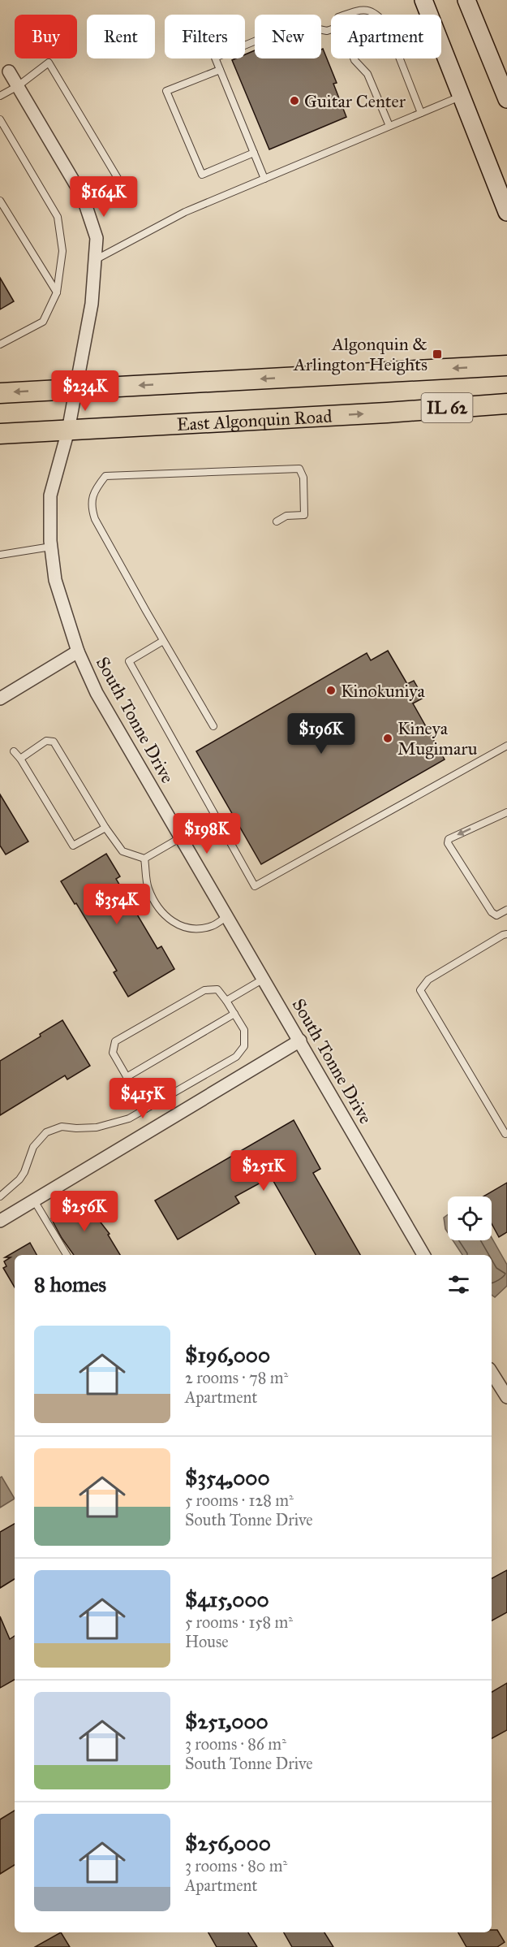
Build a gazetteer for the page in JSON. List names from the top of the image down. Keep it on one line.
{"streets":{"main road":["IL 62","East Algonquin Road"],"street":["South Tonne Drive"]},"crossings":[["IL 62","South Tonne Drive"],["East Algonquin Road","South Tonne Drive"]],"places":{"other":["Guitar Center","Kinokuniya","Kineya Mugimaru"],"transit":["Algonquin & Arlington Heights"]},"page":{"chip":["Buy","Rent","Filters","New","Apartment"],"price":["$164K","$234K","$196K","$198K","$354K","$415K","$251K","$256K"],"heading":"8 homes","list":[{"name":"$196,000","note":"2 rooms · 78 m² · Apartment"},{"name":"$354,000","note":"5 rooms · 128 m² · South Tonne Drive"},{"name":"$415,000","note":"5 rooms · 158 m² · House"},{"name":"$251,000","note":"3 rooms · 86 m² · South Tonne Drive"},{"name":"$256,000","note":"3 rooms · 80 m² · Apartment"}]}}
